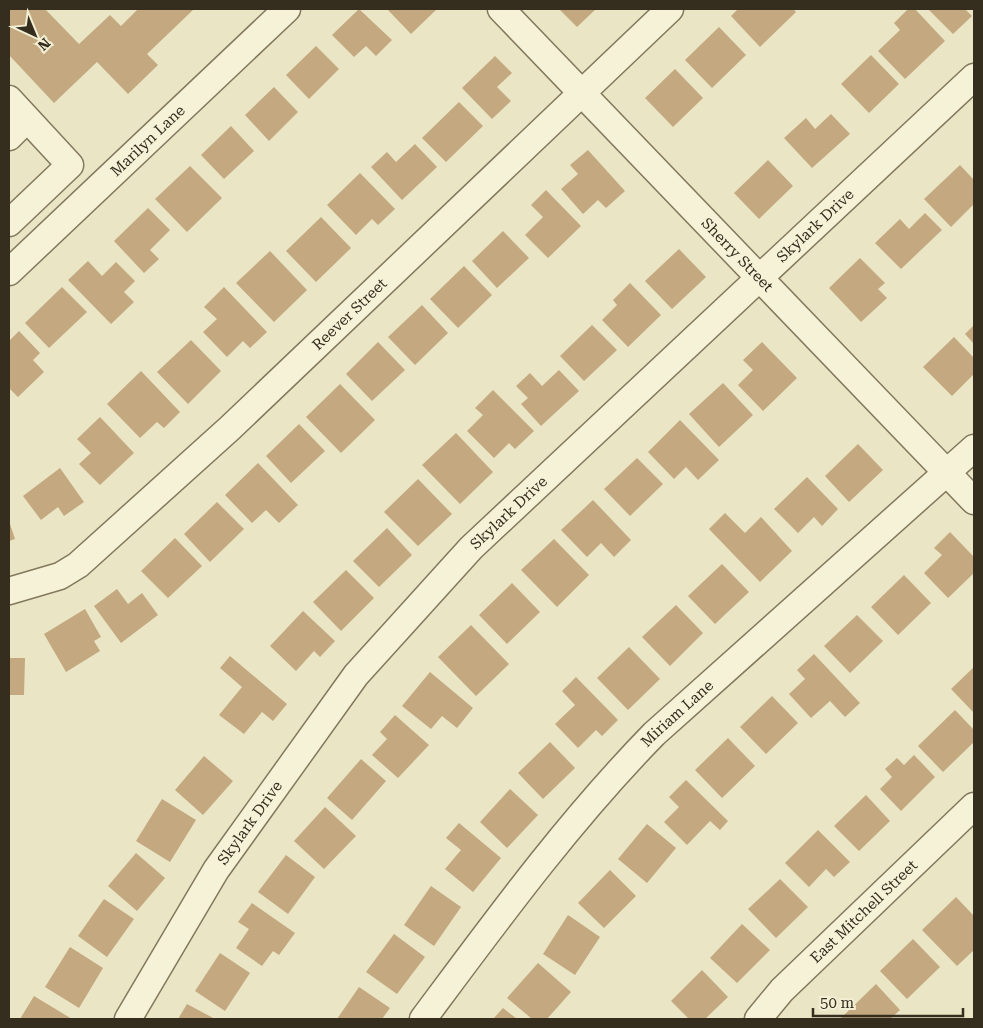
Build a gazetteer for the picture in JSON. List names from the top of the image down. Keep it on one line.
{"streets":{"street":["Marilyn Lane","Skylark Drive","Sherry Street","Reever Street","Miriam Lane","East Mitchell Street"]},"crossings":[["Skylark Drive","Sherry Street"],["Sherry Street","Reever Street"],["Sherry Street","Miriam Lane"]],"scale_bar":"50 m","north":"bottom right"}
